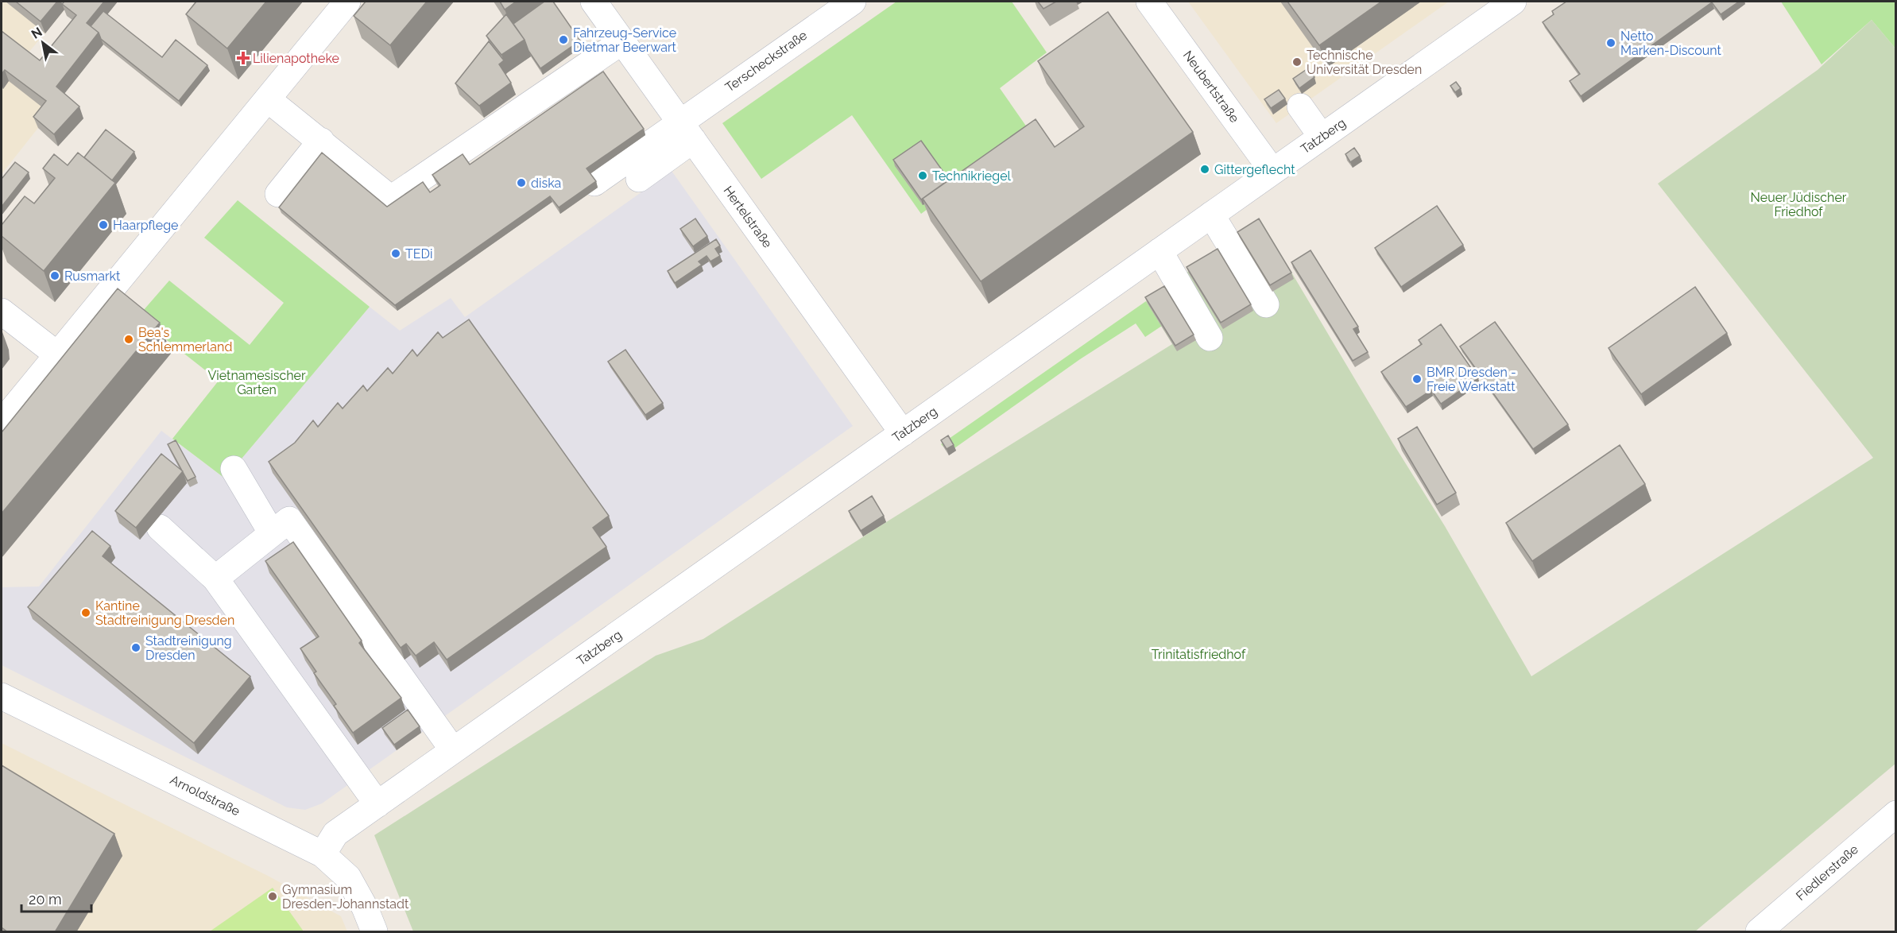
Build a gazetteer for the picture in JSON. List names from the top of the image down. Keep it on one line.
{"streets":{"street":["Terscheckstraße","Neubertstraße","Tatzberg","Hertelstraße","Arnoldstraße","Fiedlerstraße"]},"crossings":[["Terscheckstraße","Hertelstraße"],["Neubertstraße","Tatzberg"],["Tatzberg","Hertelstraße"],["Tatzberg","Arnoldstraße"]],"parks":["Neuer Jüdischer Friedhof","Vietnamesischer Garten","Trinitatisfriedhof"],"places":{"other":["Fahrzeug-Service Dietmar Beerwart","Netto Marken-Discount","Technische Universität Dresden","Gittergeflecht","Technikriegel","diska","Haarpflege","TEDi","Rusmarkt","Bea's Schlemmerland","BMR Dresden - Freie Werkstatt","Kantine Stadtreinigung Dresden","Stadtreinigung Dresden","Gymnasium Dresden-Johannstadt"],"health":["Lilienapotheke"]},"scale_bar":"20 m","north":"top left"}
